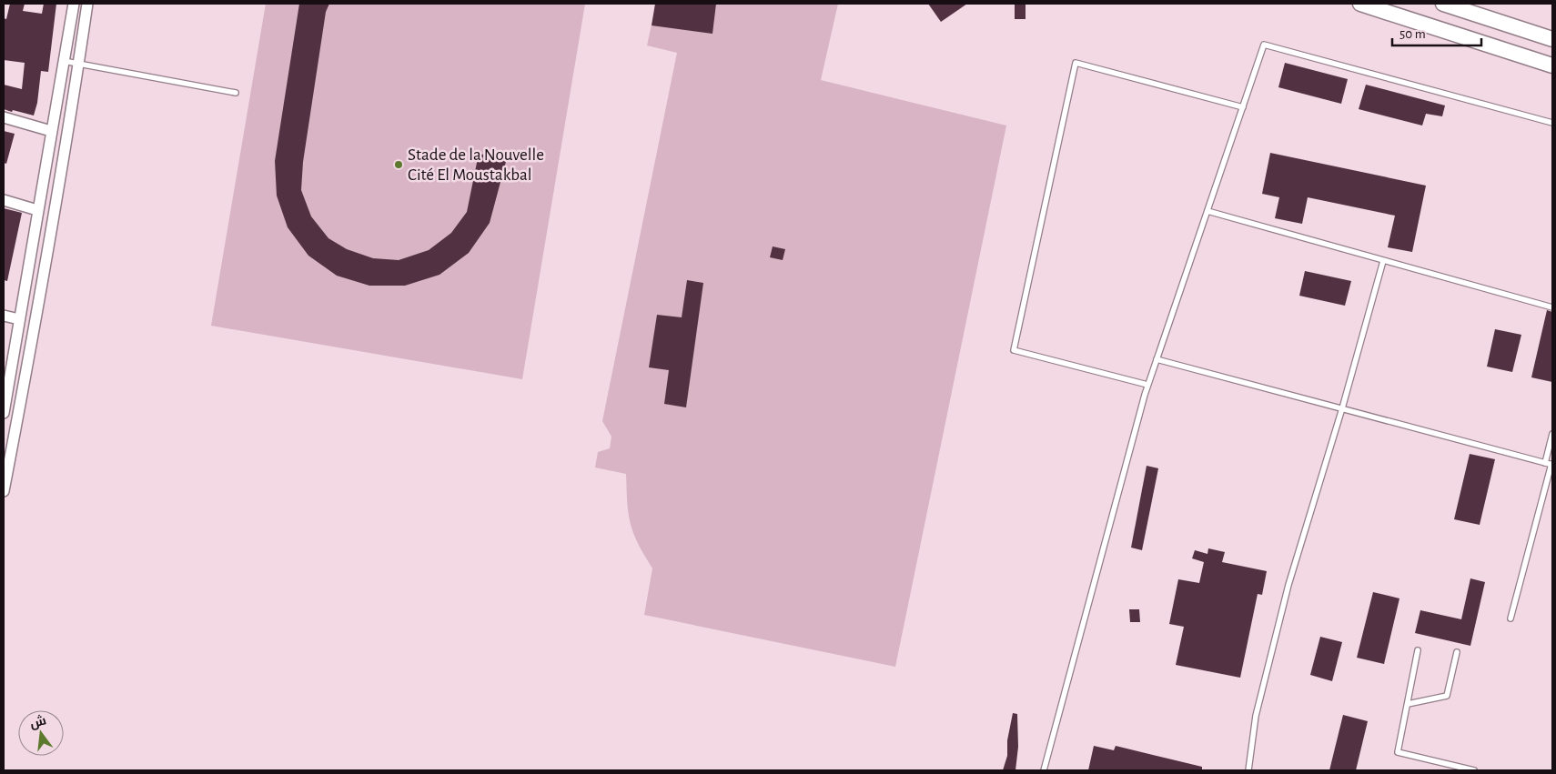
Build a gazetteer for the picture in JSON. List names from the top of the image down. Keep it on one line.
{"places":["Stade de la Nouvelle Cité El Moustakbal"],"scale_bar":"50 m","north":"top"}
